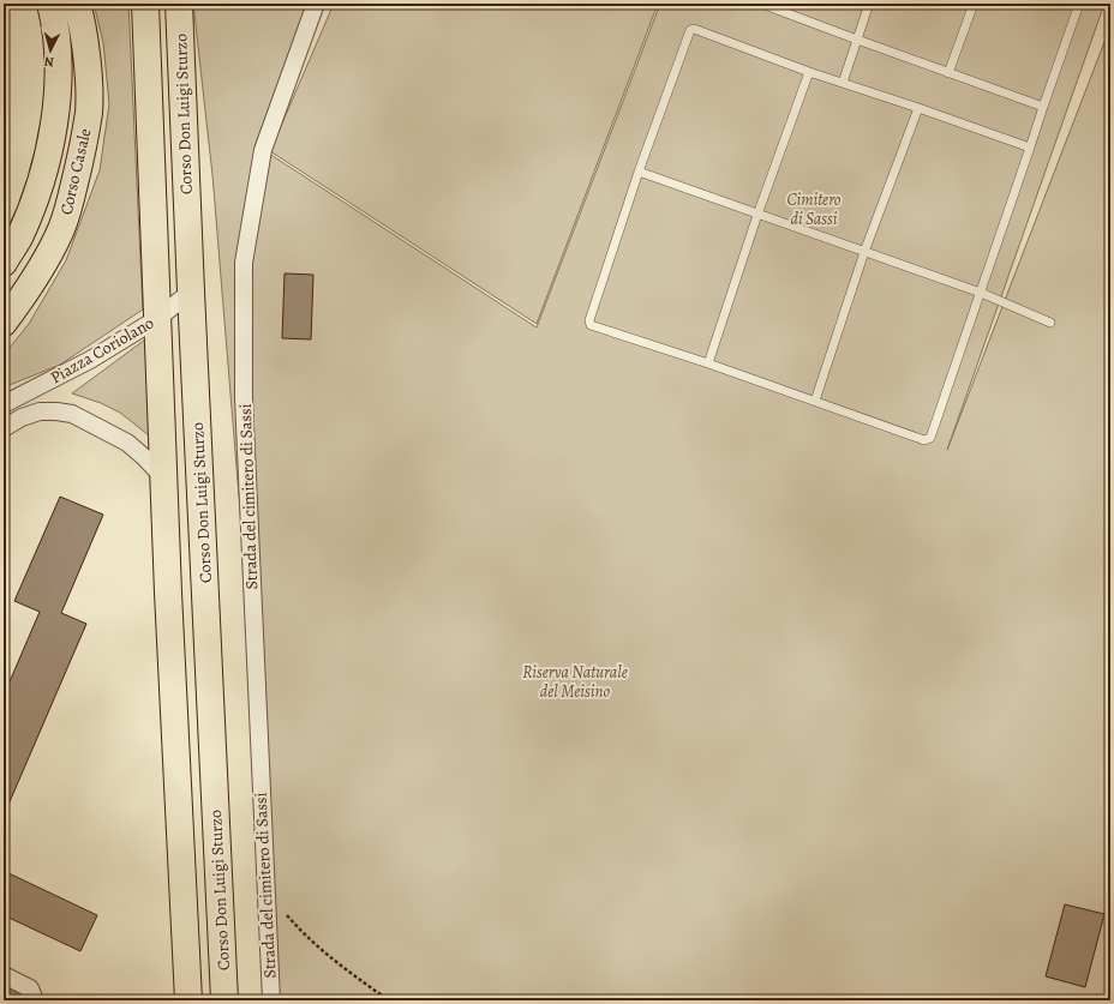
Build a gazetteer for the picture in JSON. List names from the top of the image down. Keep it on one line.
{"streets":{"main road":["Corso Don Luigi Sturzo","Corso Casale"],"street":["Piazza Coriolano","Strada del cimitero di Sassi"]},"crossings":[["Corso Don Luigi Sturzo","Piazza Coriolano"]],"parks":["Cimitero di Sassi","Riserva Naturale del Meisino"],"north":"bottom"}
